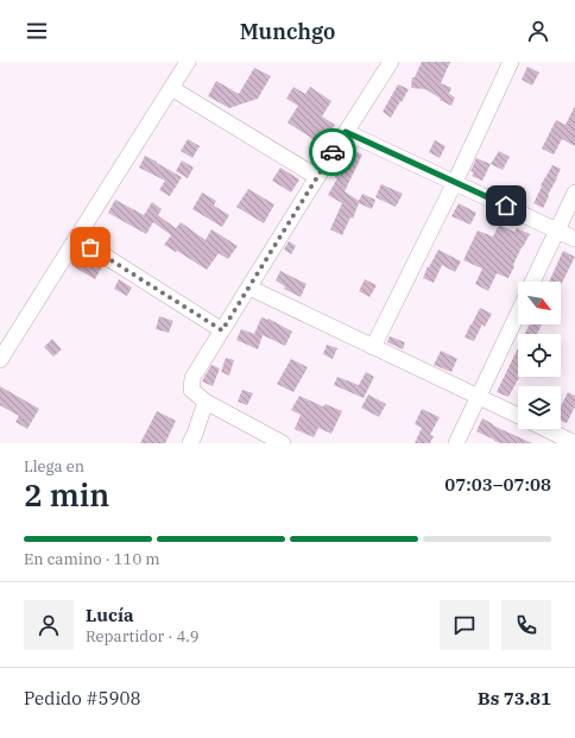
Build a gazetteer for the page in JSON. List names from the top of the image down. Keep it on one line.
{"north":"bottom right","page":{"header":"Munchgo","heading":["2 min","Llega en","07:03–07:08"],"panel":["Lucía","Repartidor · 4.9","Pedido #5908","Bs 73.81"],"bar":"En camino · 110 m"}}
